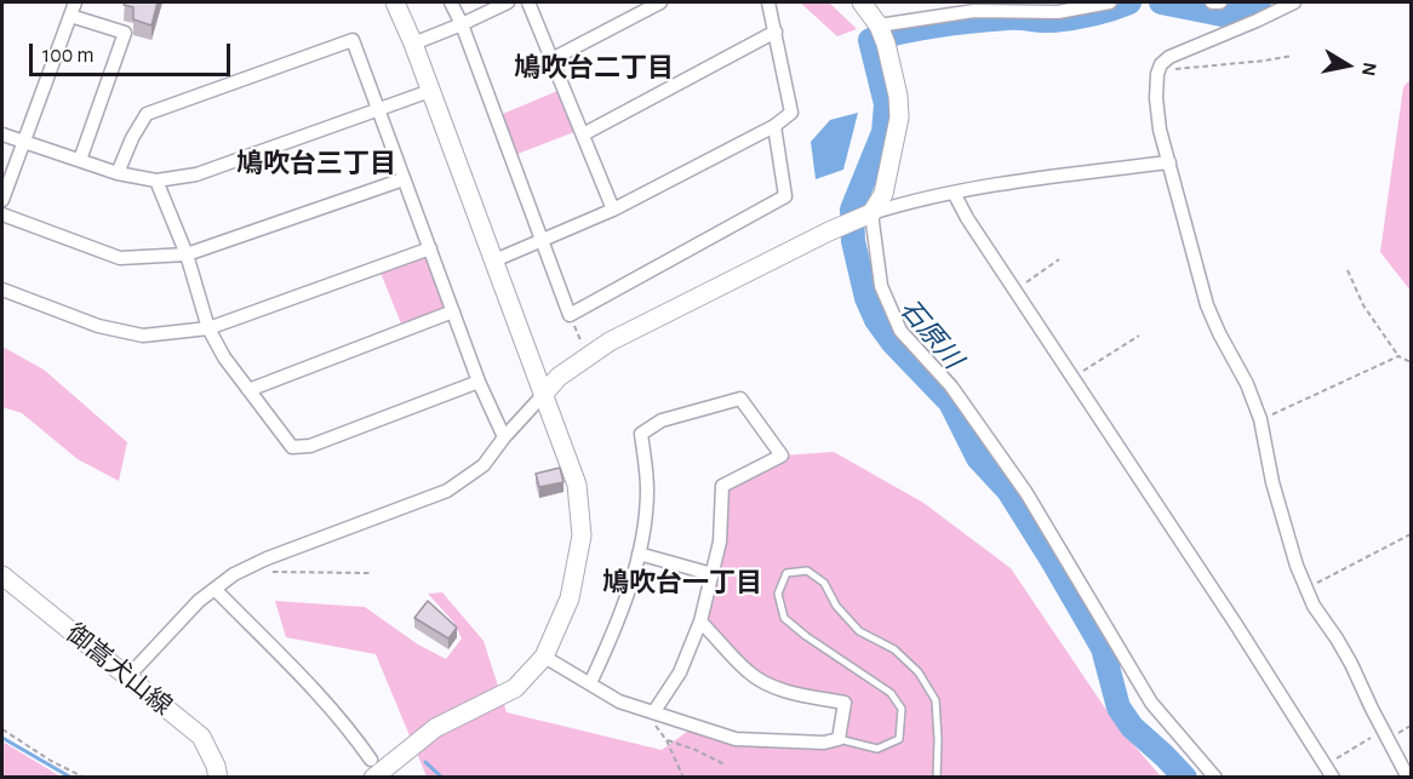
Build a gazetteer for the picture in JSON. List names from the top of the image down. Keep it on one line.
{"streets":{"street":["御嵩犬山線"]},"districts":["鳩吹台二丁目","鳩吹台三丁目","鳩吹台一丁目"],"water":["石原川"],"scale_bar":"100 m","north":"right"}
